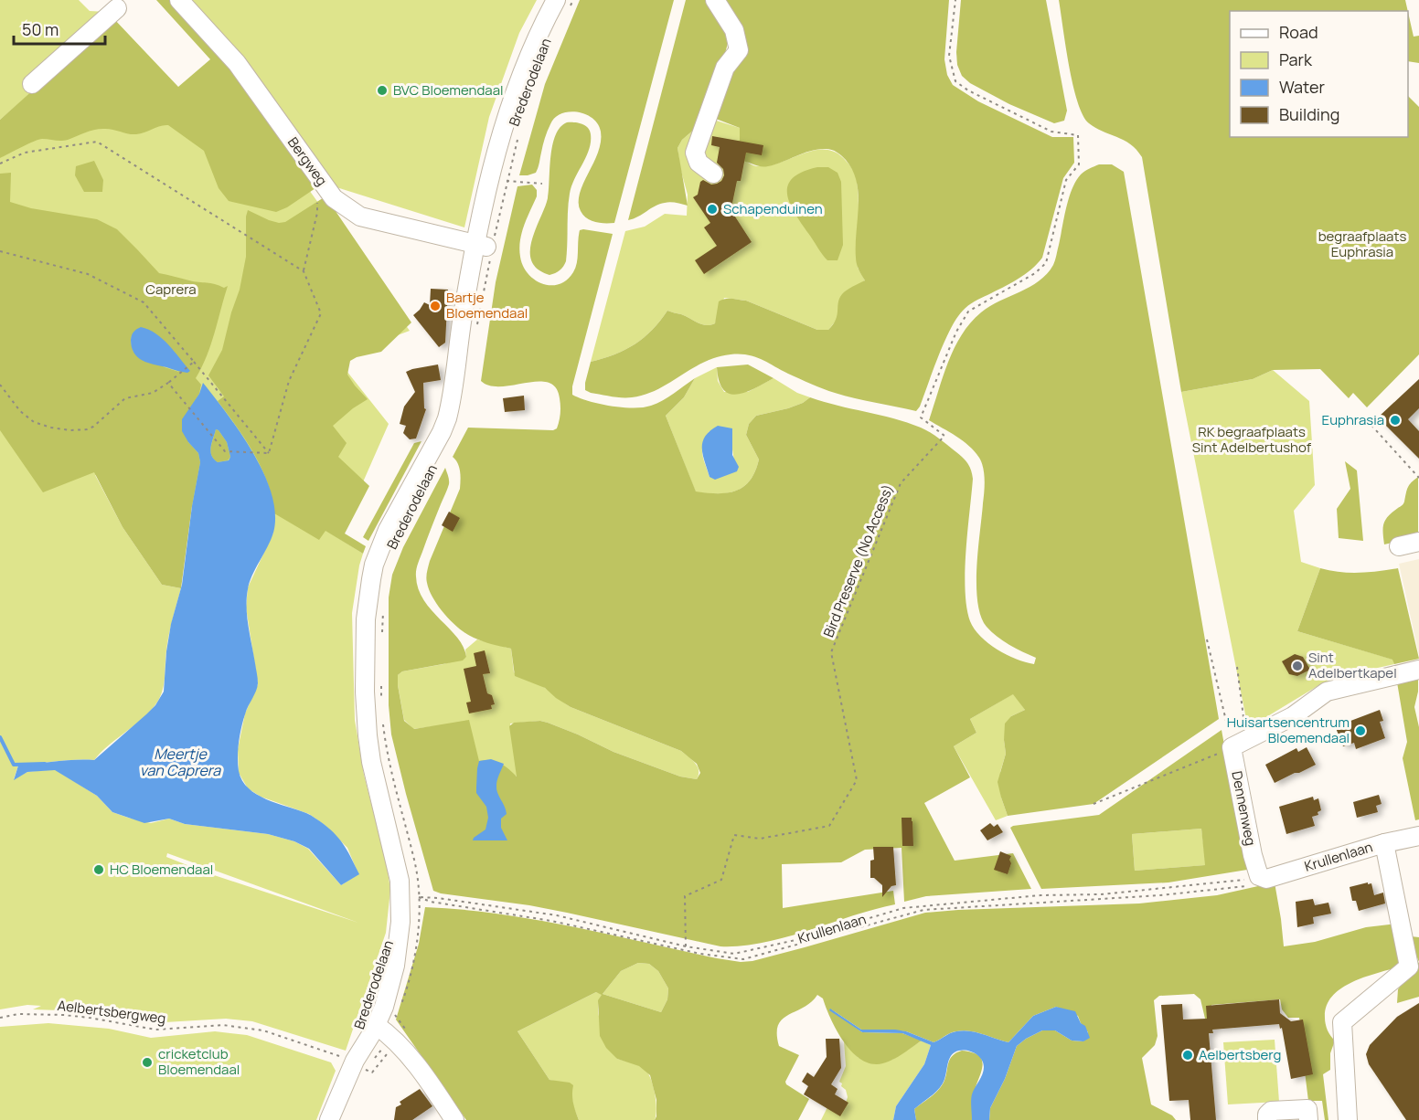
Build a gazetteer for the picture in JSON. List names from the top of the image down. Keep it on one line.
{"streets":{"street":["Brederodelaan","Bergweg","Dennenweg","Krullenlaan"],"path":["Bird Preserve (No Access)","Aelbertsbergweg"]},"crossings":[["Brederodelaan","Bergweg"],["Brederodelaan","Krullenlaan"],["Bird Preserve (No Access)","Krullenlaan"],["Dennenweg","Krullenlaan"]],"water":["Meertje van Caprera"],"parks":["begraafplaats Euphrasia","Caprera","RK begraafplaats Sint Adelbertushof"],"places":["BVC Bloemendaal","Schapenduinen","Bartje Bloemendaal","Euphrasia","Sint Adelbertkapel","Huisartsencentrum Bloemendaal","HC Bloemendaal","Aelbertsberg","cricketclub Bloemendaal"],"legend":["Road","Park","Water","Building"],"scale_bar":"50 m"}
